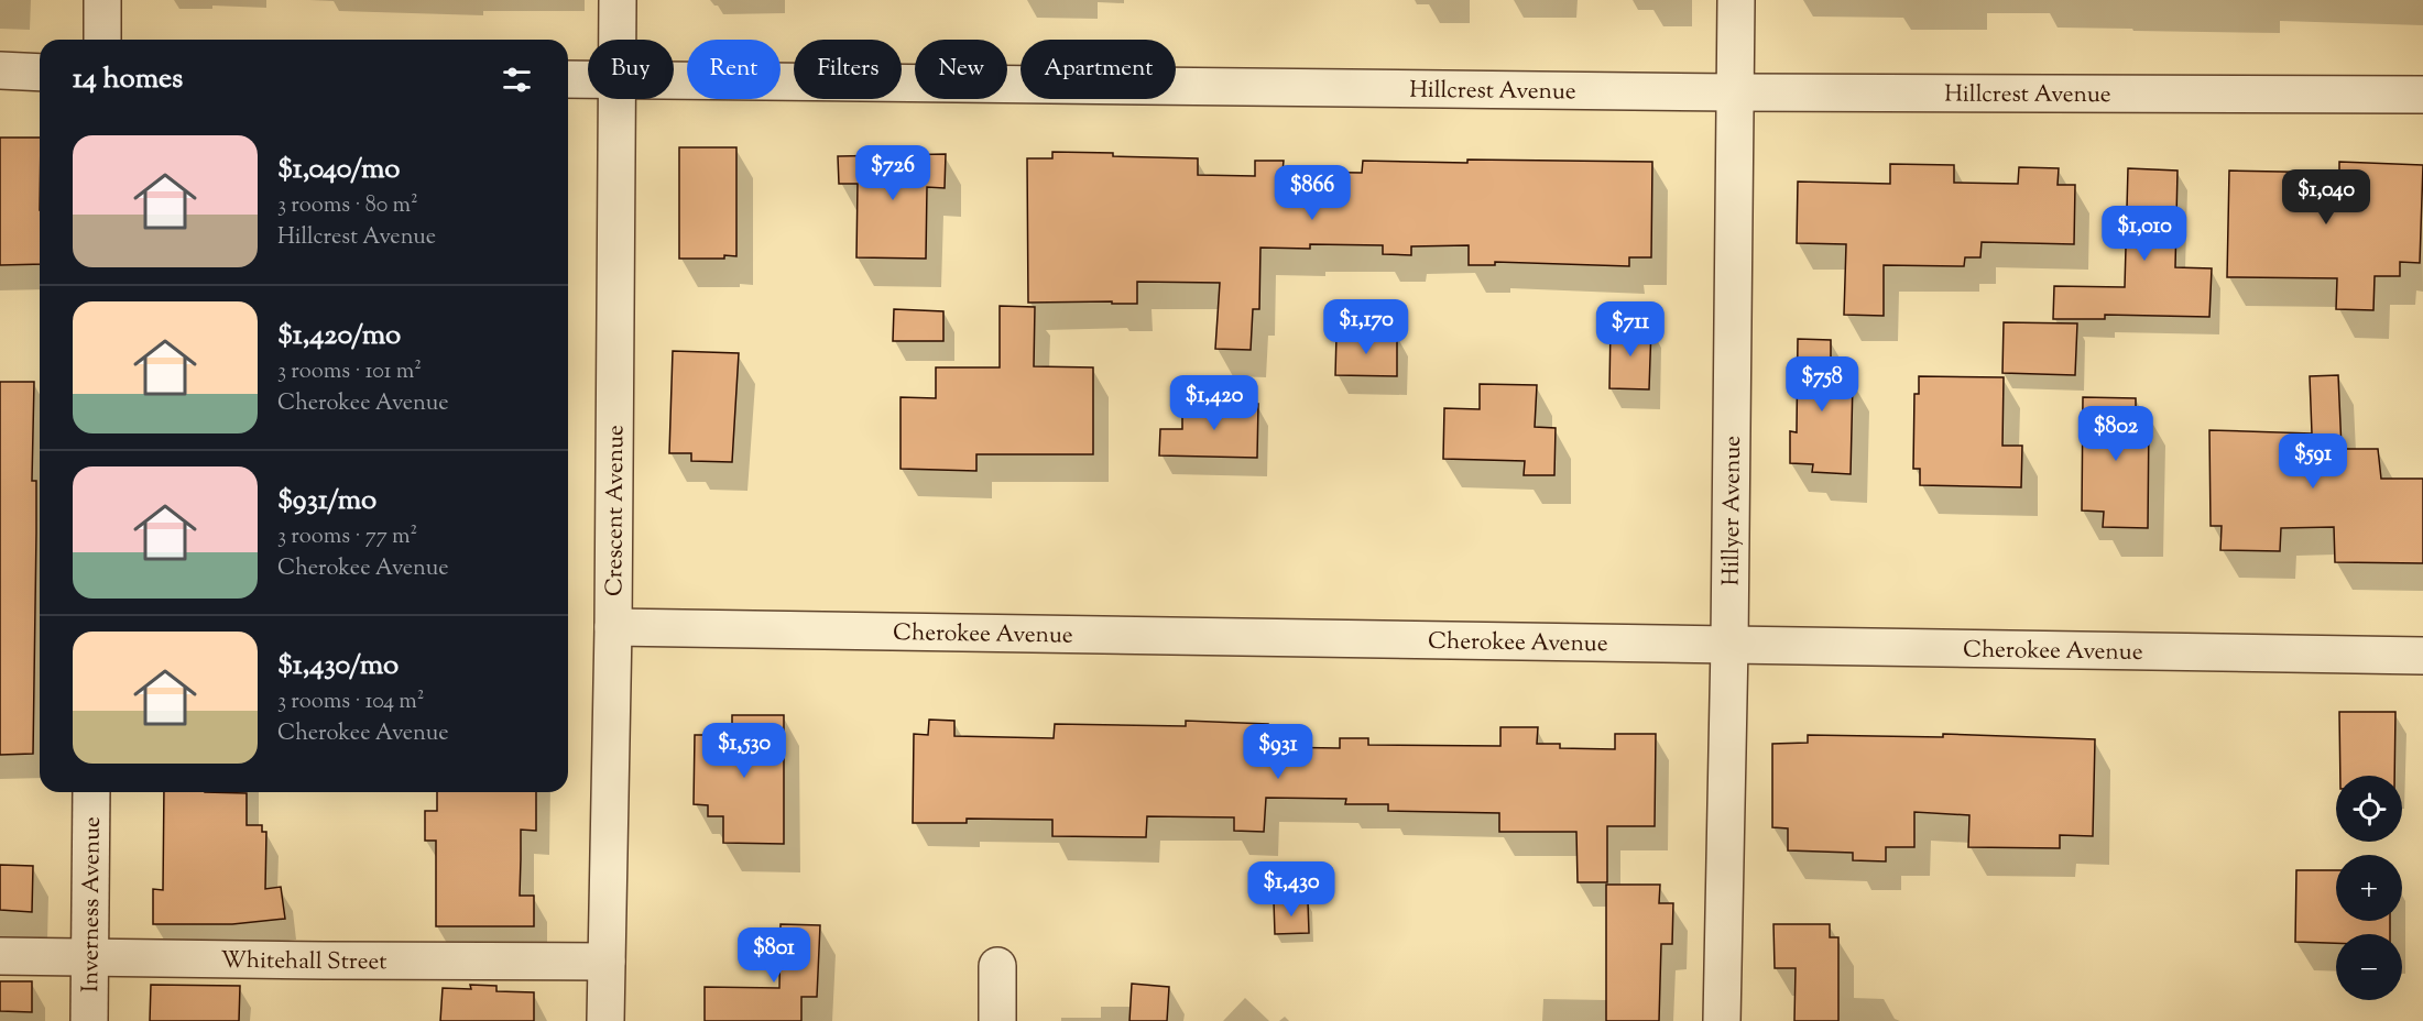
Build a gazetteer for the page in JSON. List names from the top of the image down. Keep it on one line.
{"streets":{"street":["Hillcrest Avenue","Crescent Avenue","Hillyer Avenue","Cherokee Avenue","Inverness Avenue","Whitehall Street"]},"crossings":[["Hillcrest Avenue","Hillyer Avenue"],["Crescent Avenue","Cherokee Avenue"],["Crescent Avenue","Whitehall Street"],["Hillyer Avenue","Cherokee Avenue"],["Inverness Avenue","Whitehall Street"]],"page":{"chip":["Buy","Rent","Filters","New","Apartment"],"heading":"14 homes","list":[{"name":"$1,040/mo","note":"3 rooms · 80 m² · Hillcrest Avenue"},{"name":"$1,420/mo","note":"3 rooms · 101 m² · Cherokee Avenue"},{"name":"$931/mo","note":"3 rooms · 77 m² · Cherokee Avenue"},{"name":"$1,430/mo","note":"3 rooms · 104 m² · Cherokee Avenue"}],"price":["$726","$866","$1,040","$1,010","$1,170","$711","$758","$1,420","$802","$591","$1,530","$931","$1,430","$801"],"map_buttons":["+","−"]}}
